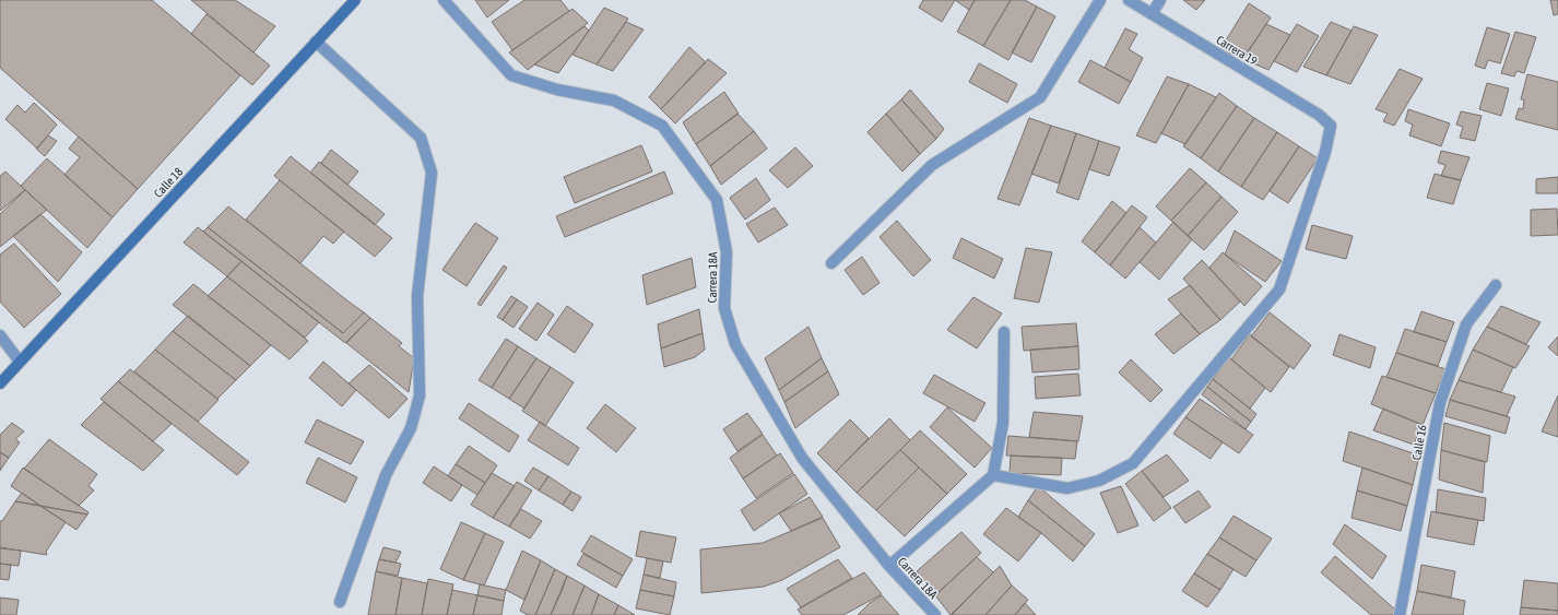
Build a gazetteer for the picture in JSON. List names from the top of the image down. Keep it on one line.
{"streets":{"main road":["Calle 18"],"street":["Carrera 19","Carrera 18A","Calle 16"]}}
